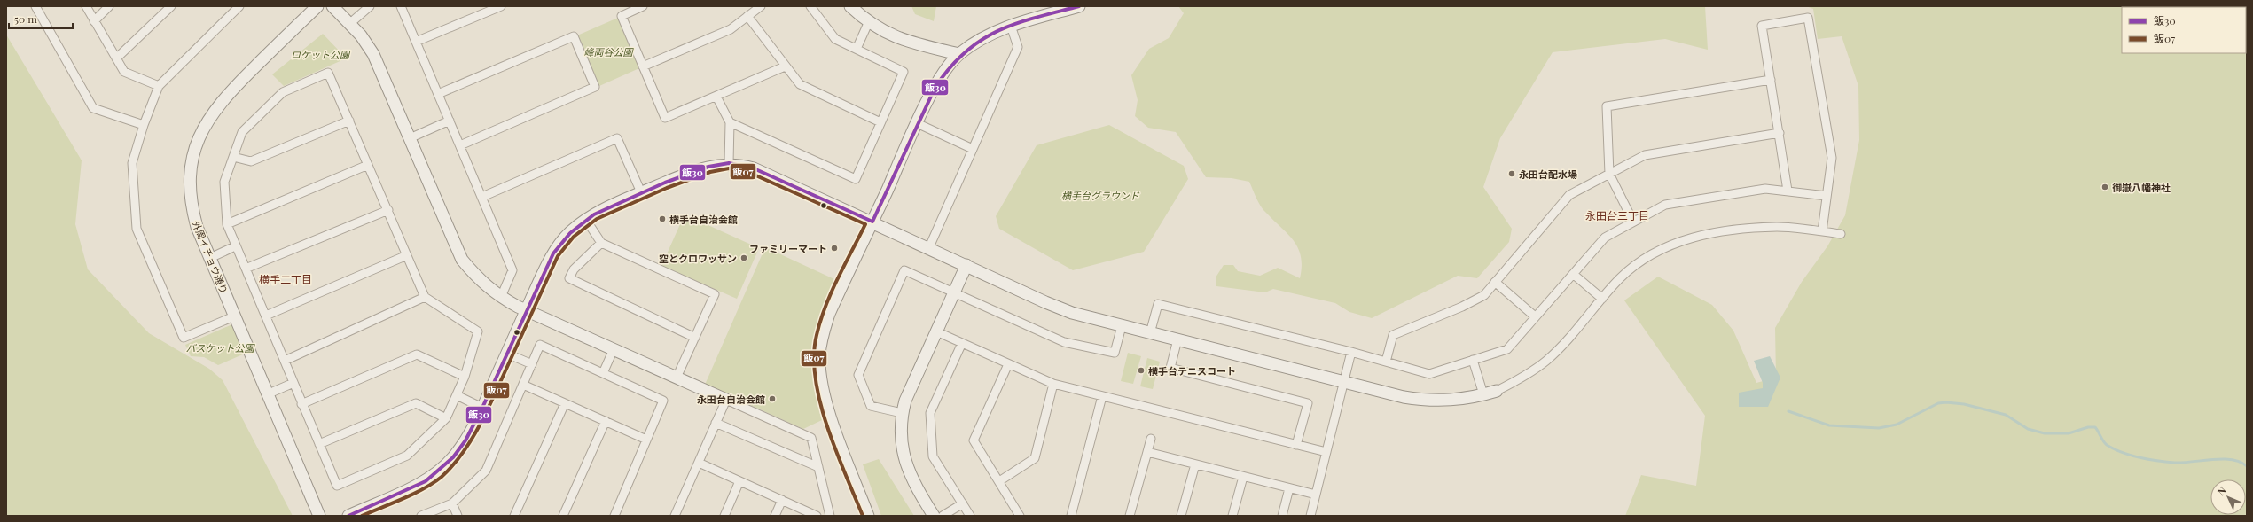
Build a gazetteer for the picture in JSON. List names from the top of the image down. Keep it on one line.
{"streets":{"street":["外周イチョウ通り"]},"districts":["永田台三丁目","横手二丁目"],"parks":["峰両谷公園","ロケット公園","横手台グラウンド","バスケット公園"],"places":["永田台配水場","御嶽八幡神社","横手台自治会館","ファミリーマート","空とクロワッサン","横手台テニスコート","永田台自治会館"],"lines":["transit line 飯30","transit line 飯07"],"legend":["飯30","飯07"],"scale_bar":"50 m","north":"top left"}
